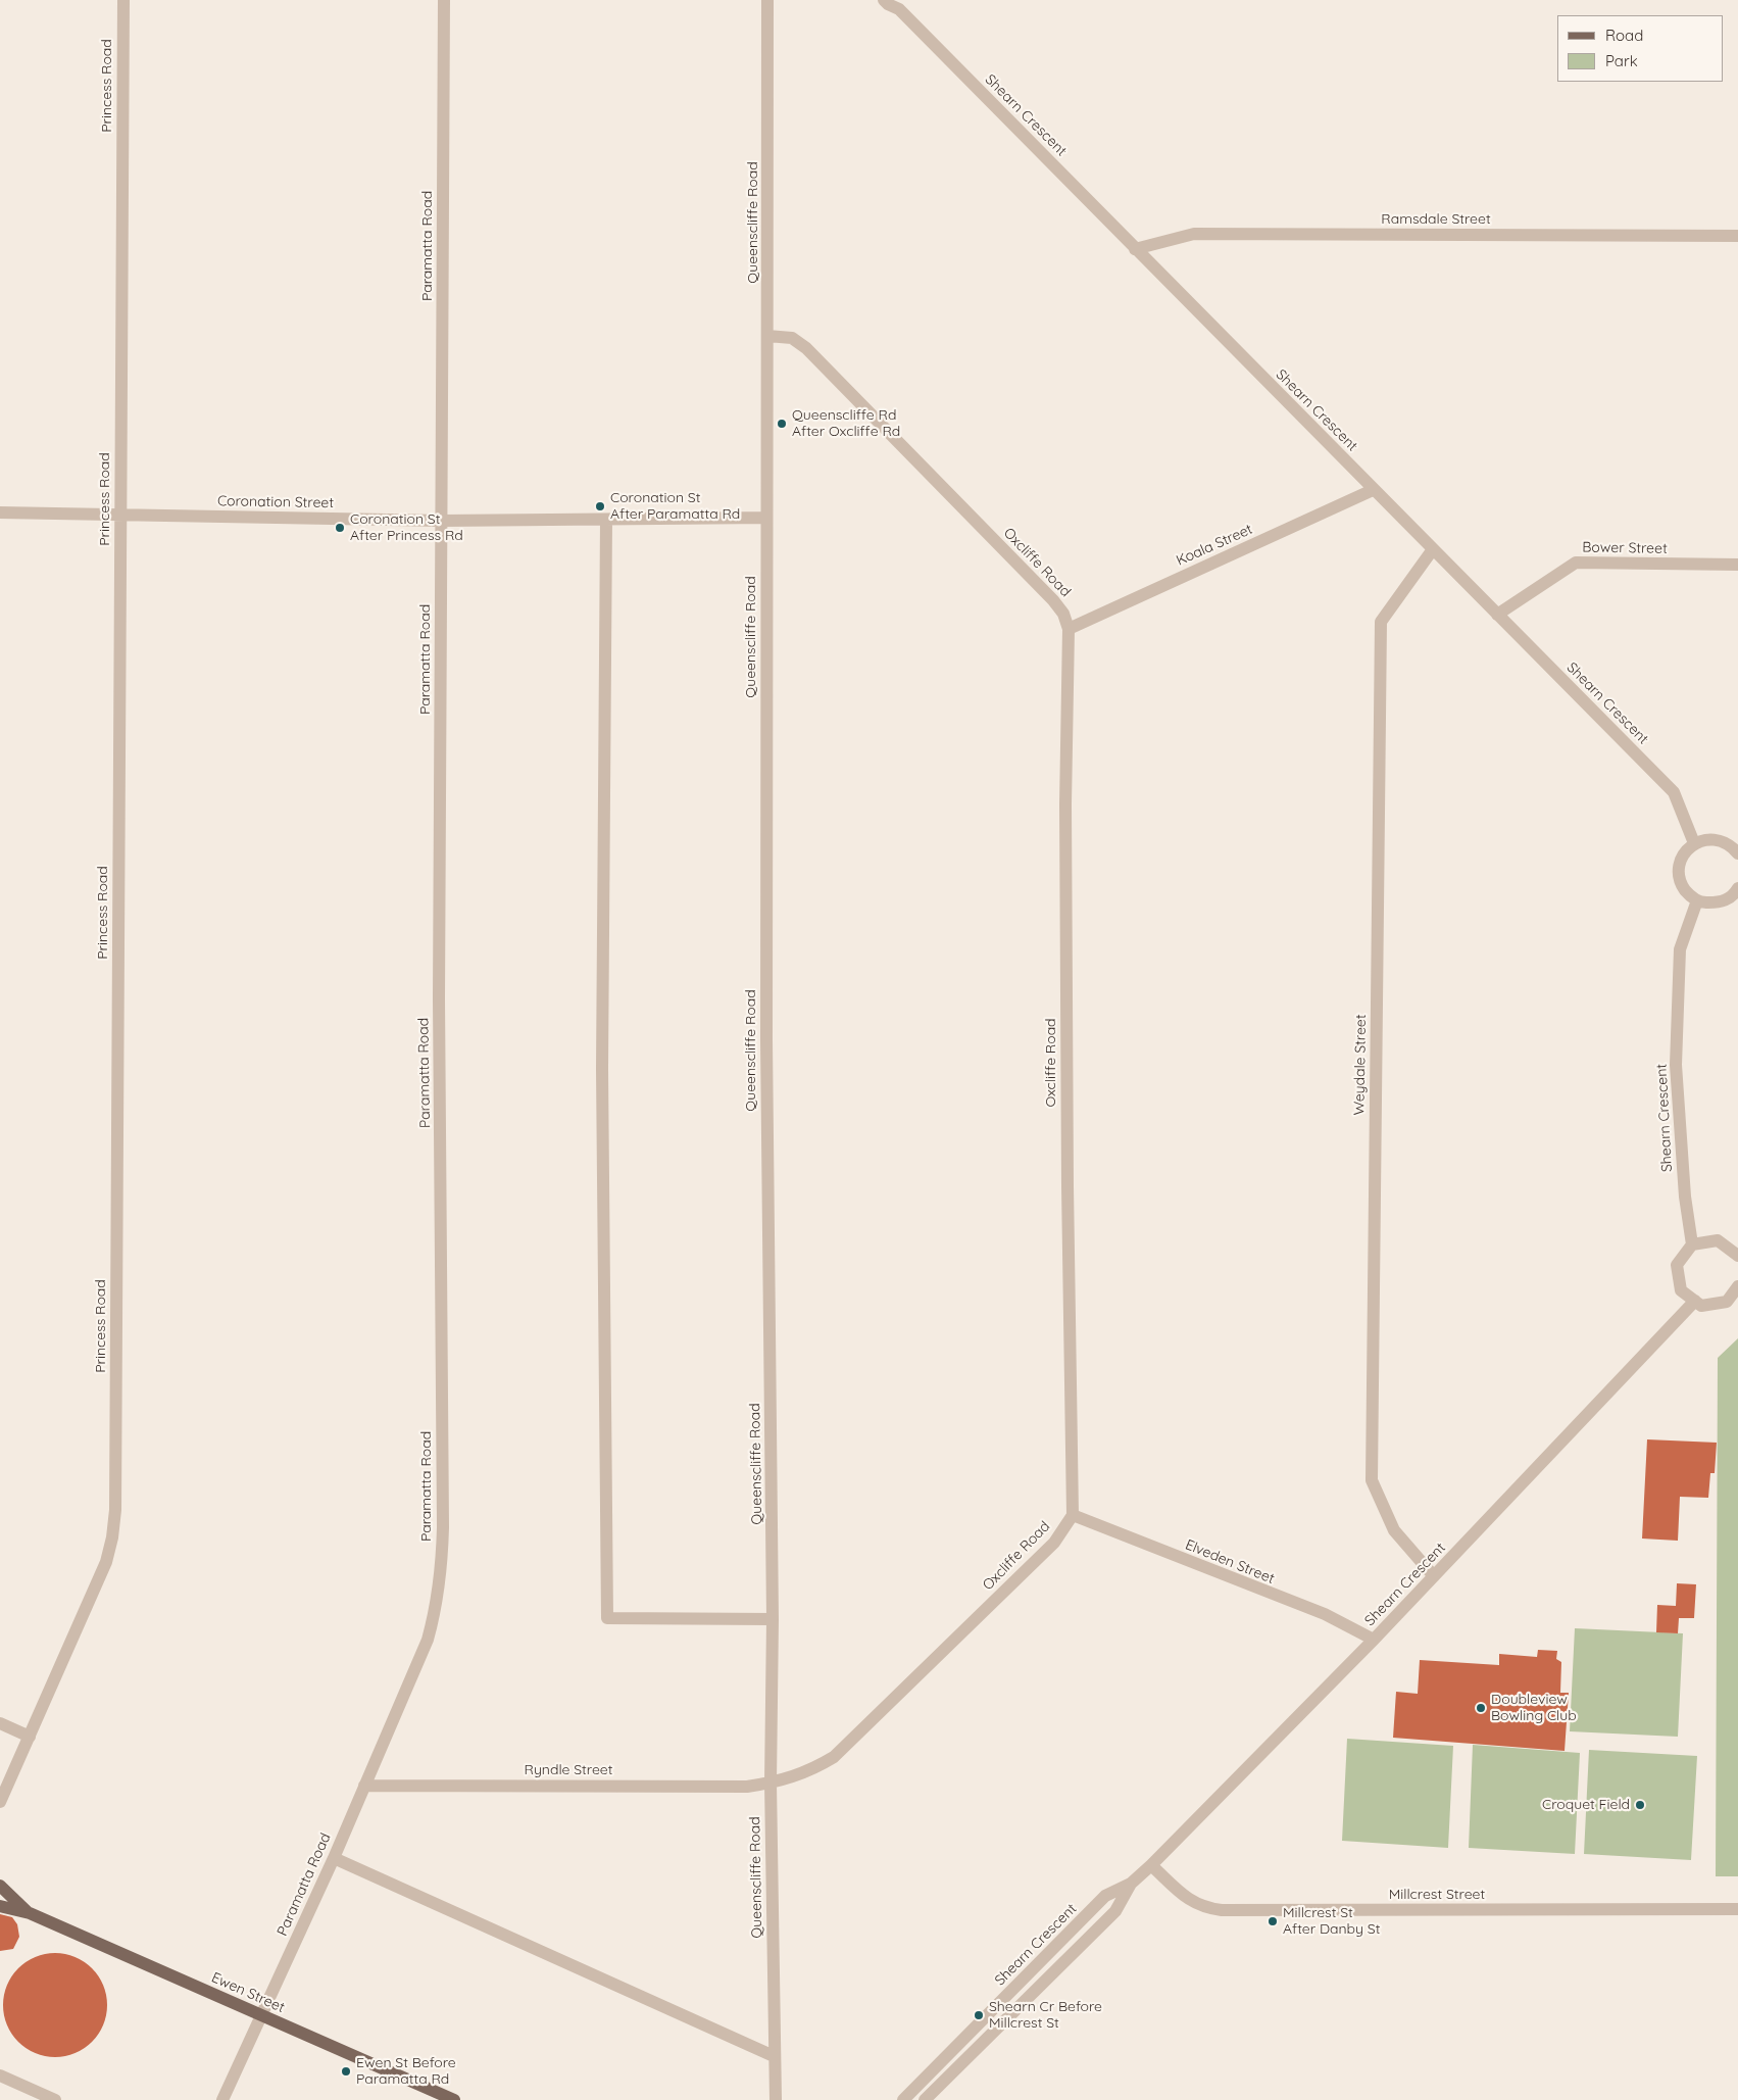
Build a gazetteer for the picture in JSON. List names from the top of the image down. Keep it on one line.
{"streets":{"main road":["Ewen Street"],"street":["Princess Road","Shearn Crescent","Ramsdale Street","Queenscliffe Road","Paramatta Road","Coronation Street","Koala Street","Bower Street","Oxcliffe Road","Weydale Street","Elveden Street","Ryndle Street","Millcrest Street"]},"crossings":[["Princess Road","Coronation Street"],["Shearn Crescent","Ramsdale Street"],["Shearn Crescent","Koala Street"],["Shearn Crescent","Bower Street"],["Shearn Crescent","Weydale Street"],["Shearn Crescent","Elveden Street"],["Shearn Crescent","Millcrest Street"],["Queenscliffe Road","Coronation Street"],["Queenscliffe Road","Oxcliffe Road"],["Queenscliffe Road","Ryndle Street"],["Paramatta Road","Coronation Street"],["Paramatta Road","Ryndle Street"],["Paramatta Road","Ewen Street"],["Koala Street","Oxcliffe Road"],["Oxcliffe Road","Elveden Street"],["Oxcliffe Road","Ryndle Street"]],"places":["Queenscliffe Rd After Oxcliffe Rd","Coronation St After Paramatta Rd","Coronation St After Princess Rd","Doubleview Bowling Club","Croquet Field","Millcrest St After Danby St","Shearn Cr Before Millcrest St","Ewen St Before Paramatta Rd"],"legend":["Road","Park"]}
